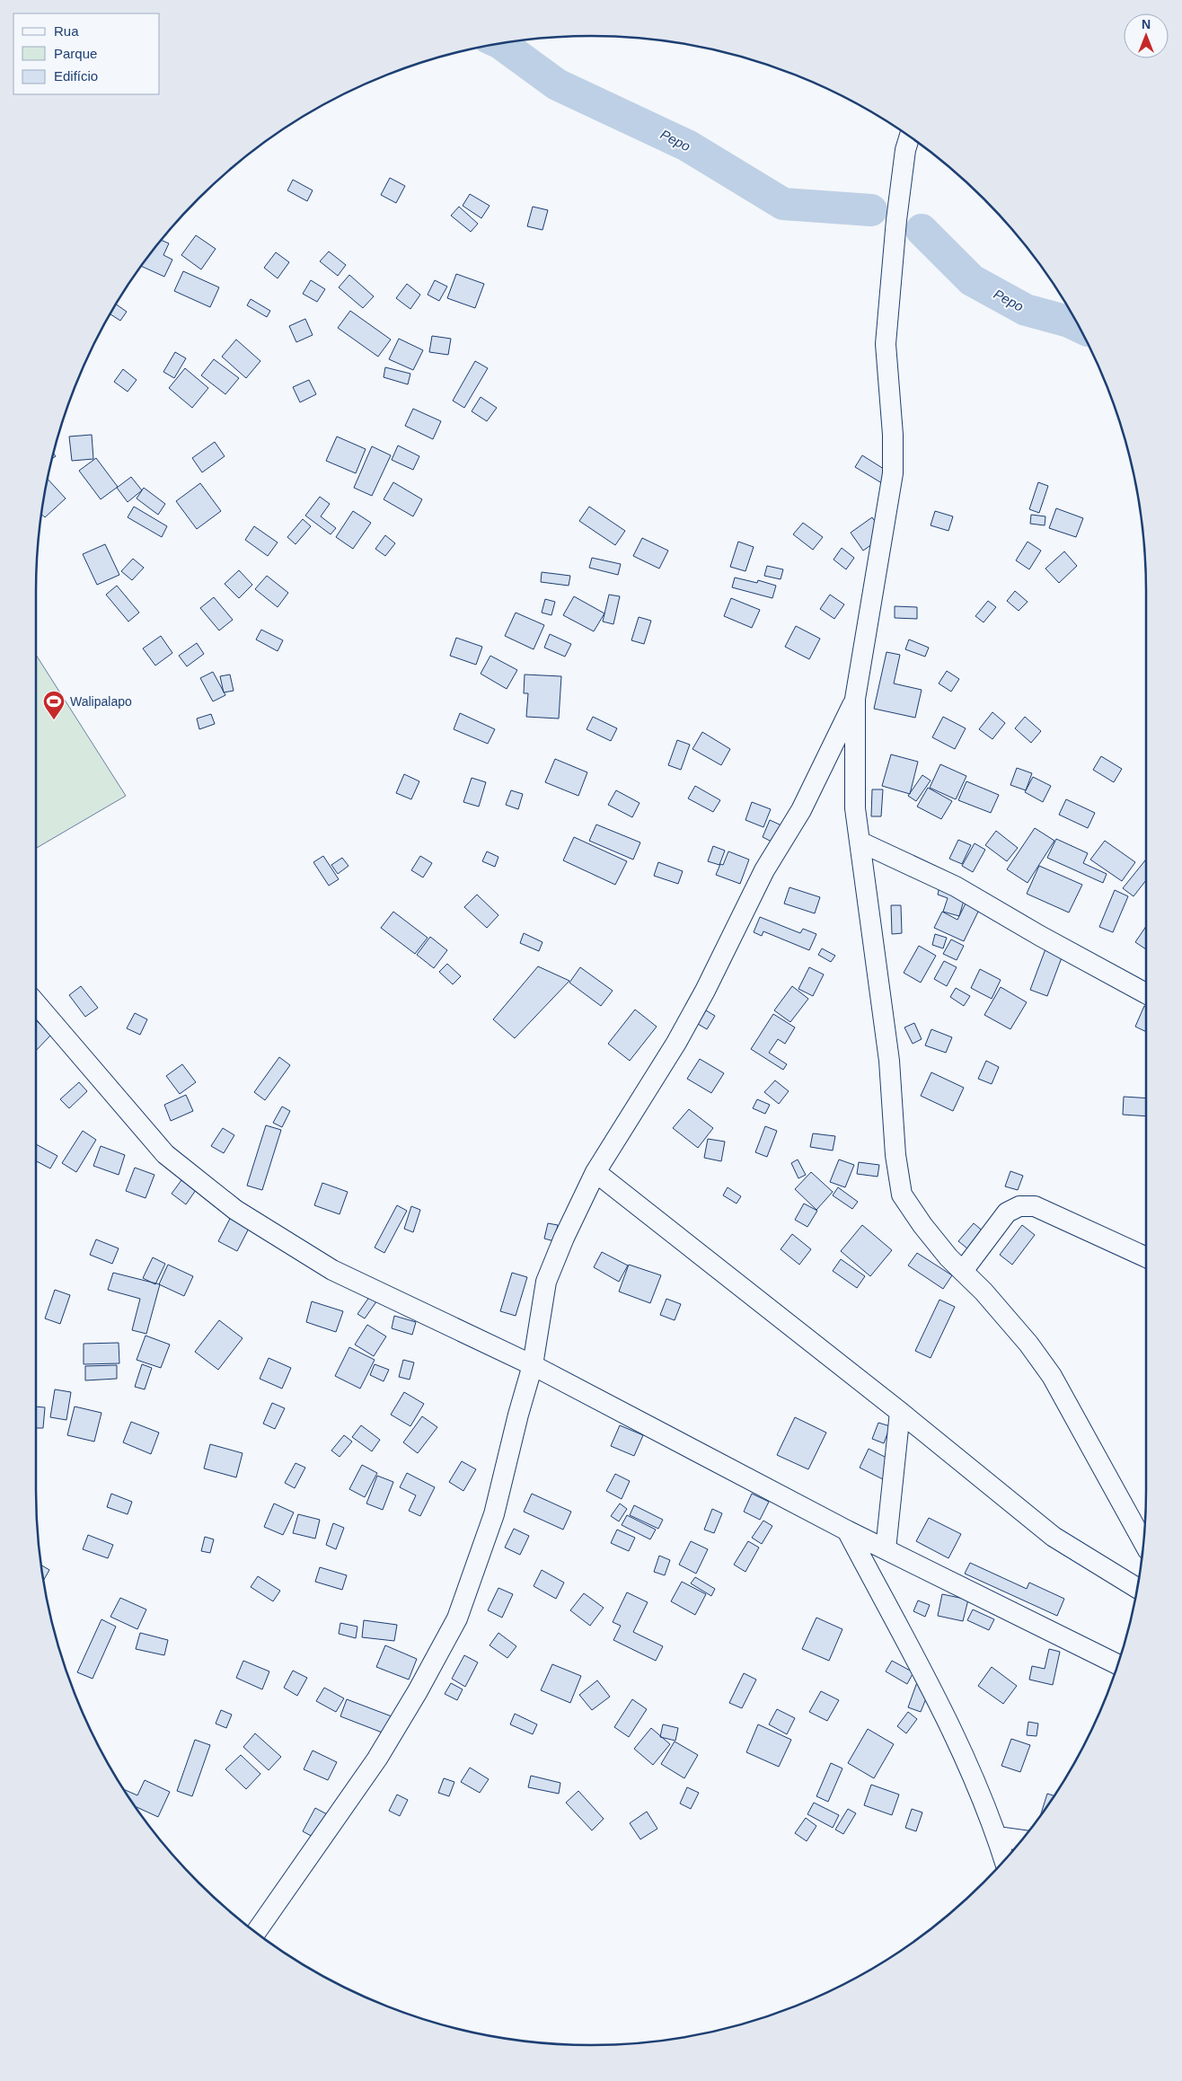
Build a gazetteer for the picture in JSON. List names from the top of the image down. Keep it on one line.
{"water":["Pepo"],"places":{"sports":["Walipalapo"]},"legend":["Rua","Parque","Edifício"],"north":"top"}
